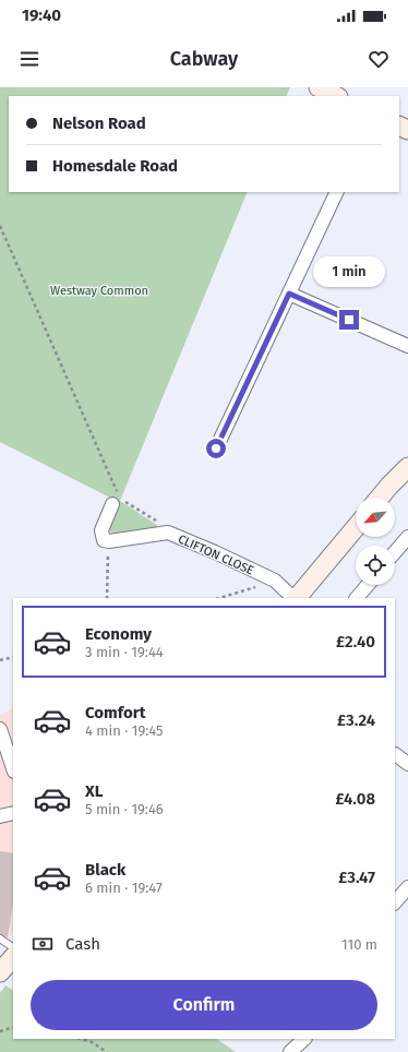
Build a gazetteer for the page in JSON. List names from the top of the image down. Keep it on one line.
{"streets":{"street":["CLIFTON CLOSE"]},"parks":["Westway Common"],"north":"bottom left","page":{"status":"19:40","header":"Cabway","banner":["Nelson Road","Homesdale Road"],"bubble":"1 min","list":[{"name":"Economy","note":"3 min · 19:44","value":"£2.40"},{"name":"Comfort","note":"4 min · 19:45","value":"£3.24"},{"name":"XL","note":"5 min · 19:46","value":"£4.08"},{"name":"Black","note":"6 min · 19:47","value":"£3.47"}],"pay":["Cash","110 m"],"buttons":"Confirm"}}
